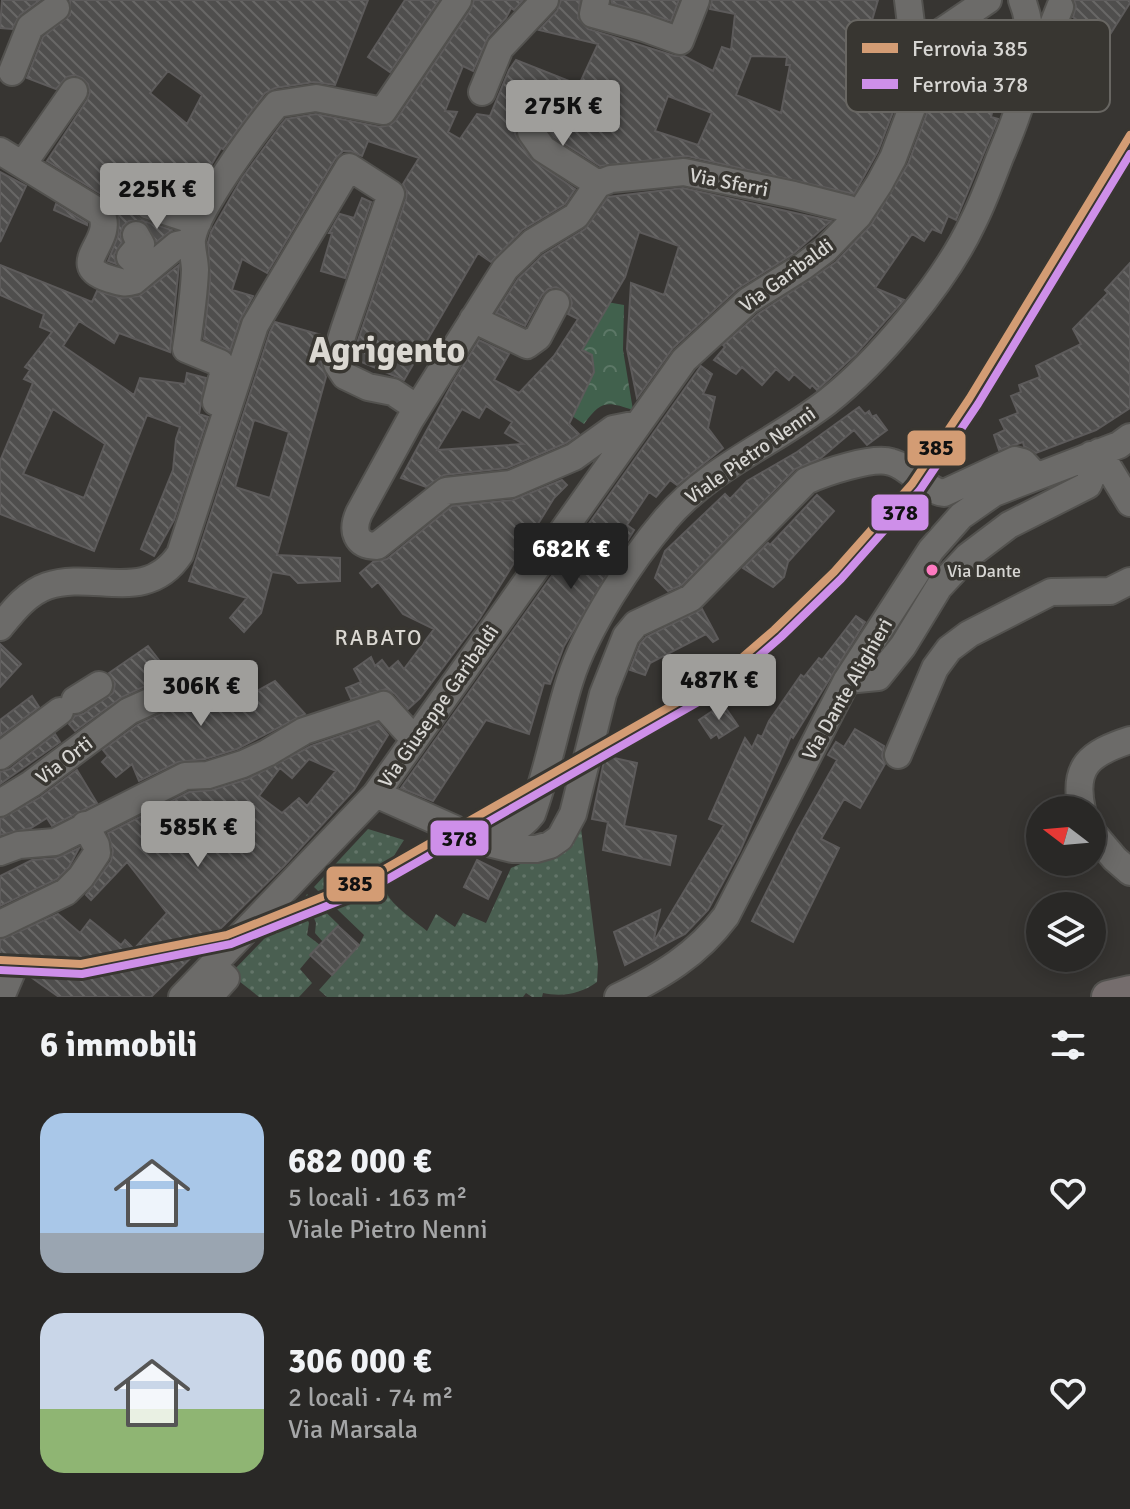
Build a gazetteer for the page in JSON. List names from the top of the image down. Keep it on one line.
{"streets":{"street":["Via Sferri","Via Garibaldi","Viale Pietro Nenni","Via Dante Alighieri","Via Giuseppe Garibaldi","Via Orti"]},"crossings":[["Via Sferri","Via Garibaldi"],["Via Garibaldi","Via Giuseppe Garibaldi"]],"districts":["Agrigento","RABATO"],"places":["Via Dante"],"lines":["rail line 385","rail line 378"],"legend":["Ferrovia 385","Ferrovia 378"],"north":"left","page":{"price":["275K €","225K €","682K €","487K €","306K €","585K €"],"heading":"6 immobili","list":[{"name":"682 000 €","note":"5 locali · 163 m² · Viale Pietro Nenni"},{"name":"306 000 €","note":"2 locali · 74 m² · Via Marsala"}]}}
